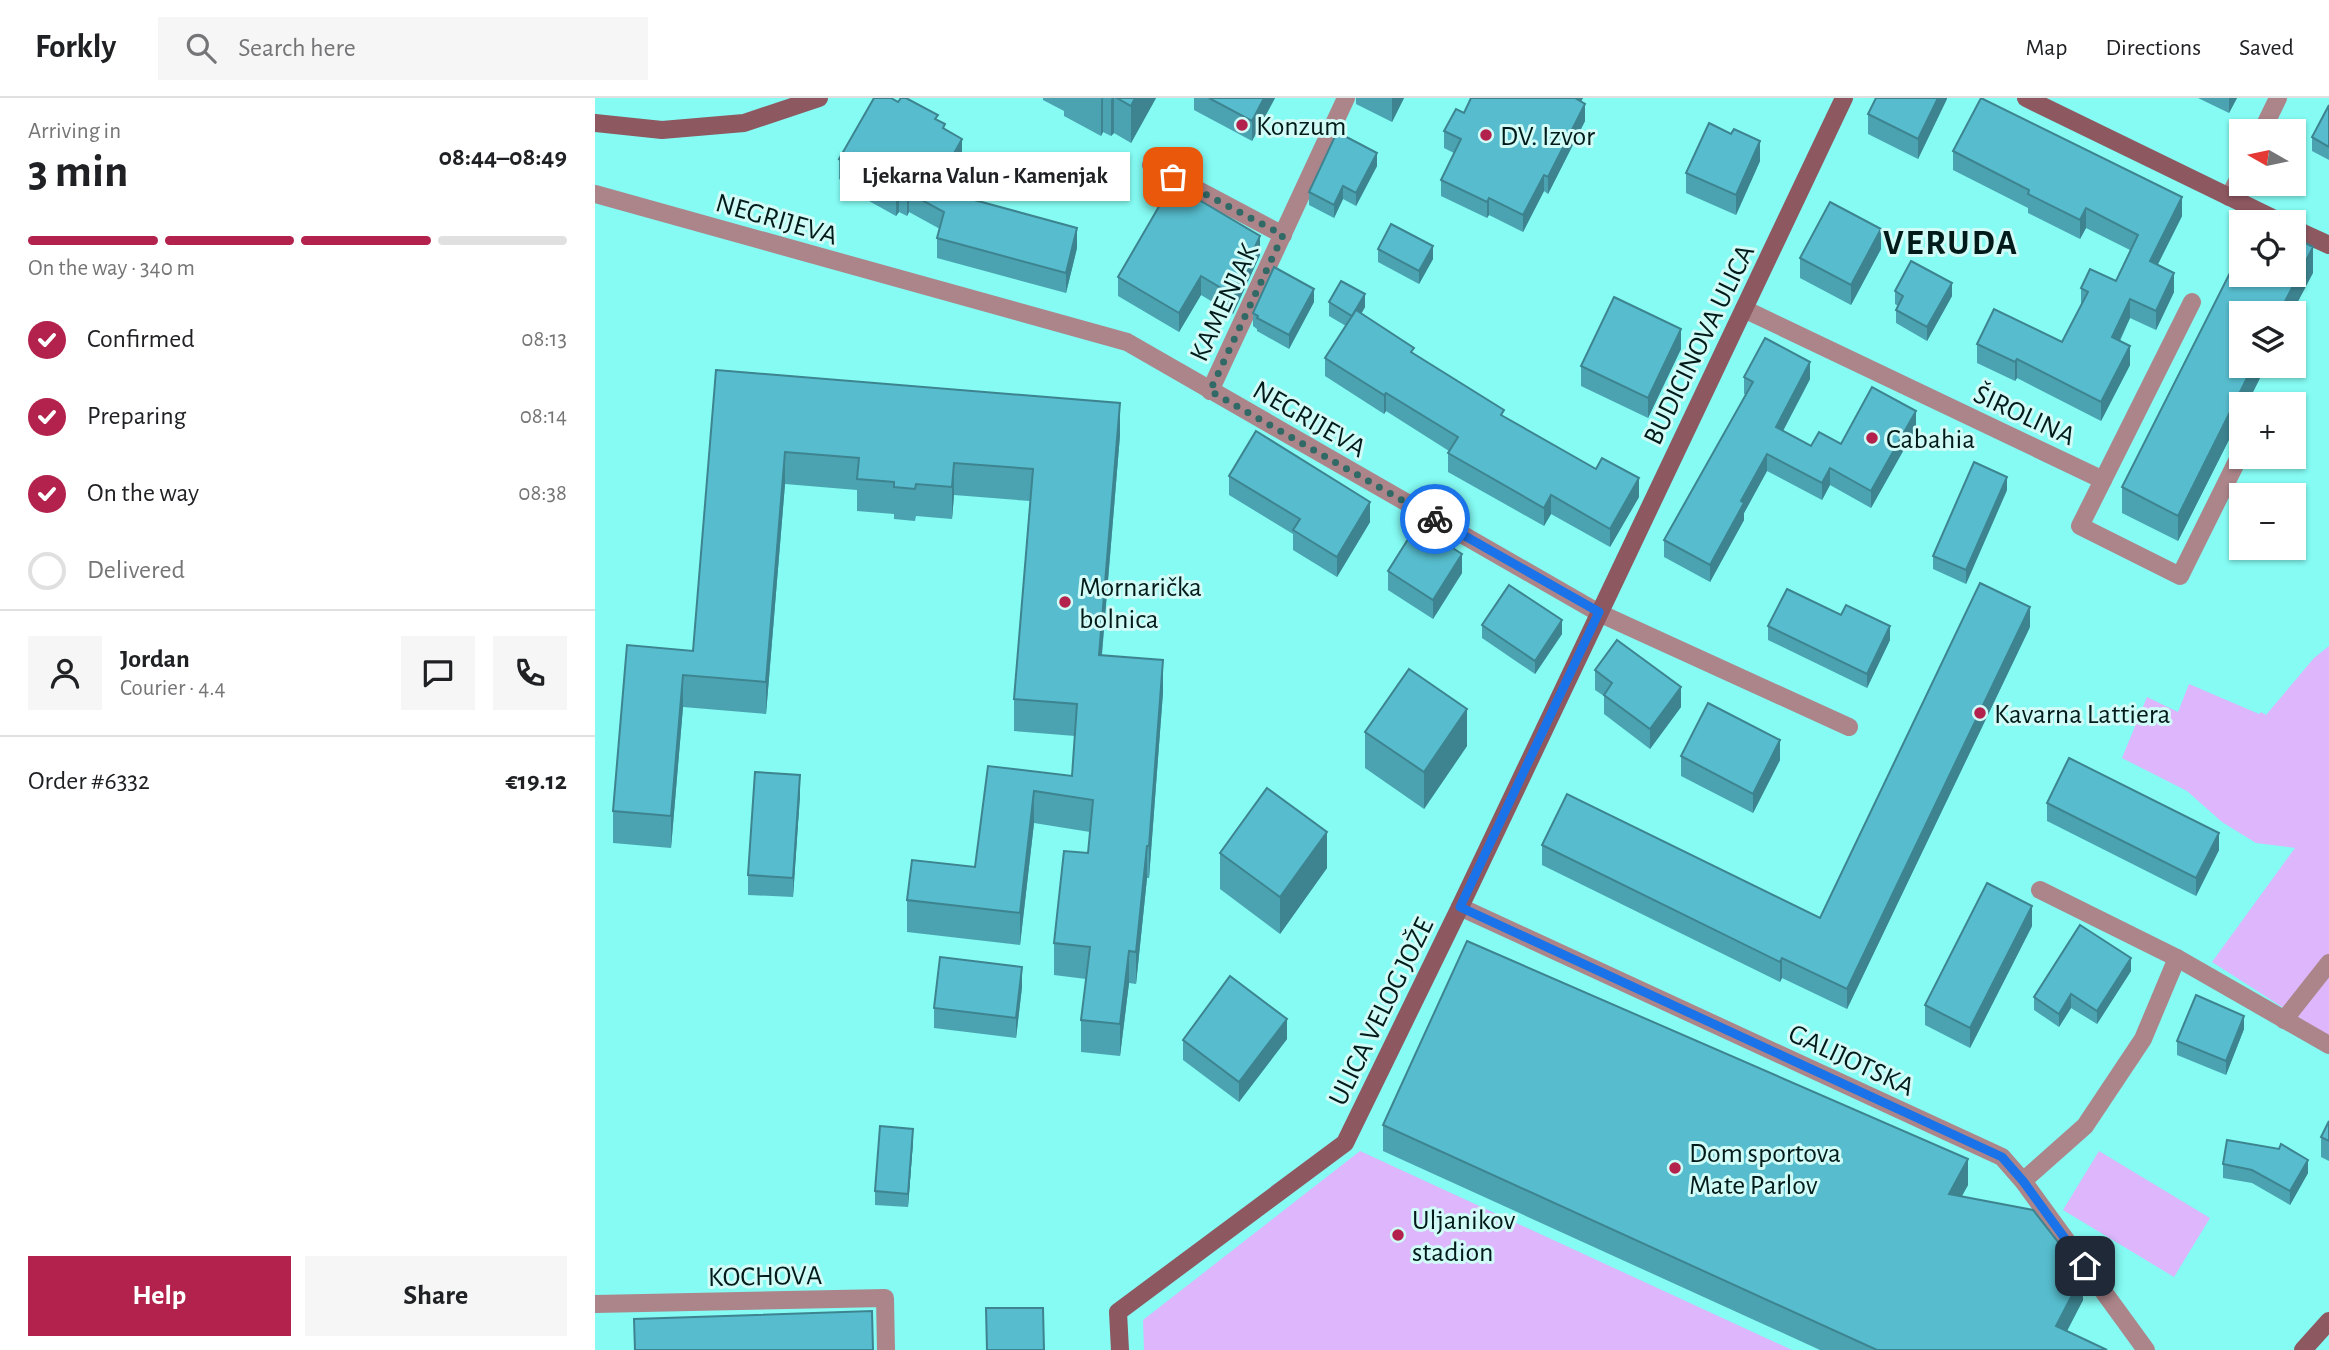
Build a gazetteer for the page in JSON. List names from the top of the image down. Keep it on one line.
{"streets":{"street":["NEGRIJEVA","KAMENJAK","BUDICINOVA ULICA","ŠIROLINA","ULICA VELOG JOŽE","GALIJOTSKA","KOCHOVA"]},"crossings":[["NEGRIJEVA","KAMENJAK"],["NEGRIJEVA","BUDICINOVA ULICA"],["NEGRIJEVA","ULICA VELOG JOŽE"],["BUDICINOVA ULICA","ŠIROLINA"],["BUDICINOVA ULICA","ULICA VELOG JOŽE"],["ULICA VELOG JOŽE","GALIJOTSKA"]],"districts":["VERUDA"],"places":["Konzum","DV. Izvor","Ljekarna Valun - Kamenjak","Cabahia","Mornarička bolnica","Kavarna Lattiera","Dom sportova Mate Parlov","Uljanikov stadion"],"north":"left","page":{"header":"Forkly","search":"Search here","nav":["Map","Directions","Saved"],"heading":["3 min","Arriving in","08:44–08:49"],"panel":["Jordan","Courier · 4.4","Order #6332","€19.12"],"map_buttons":["+","−"],"bubble":"Ljekarna Valun - Kamenjak","bar":"On the way · 340 m","list":[["Confirmed","08:13"],["Preparing","08:14"],["On the way","08:38"],"Delivered"],"buttons":["Help","Share"]}}
